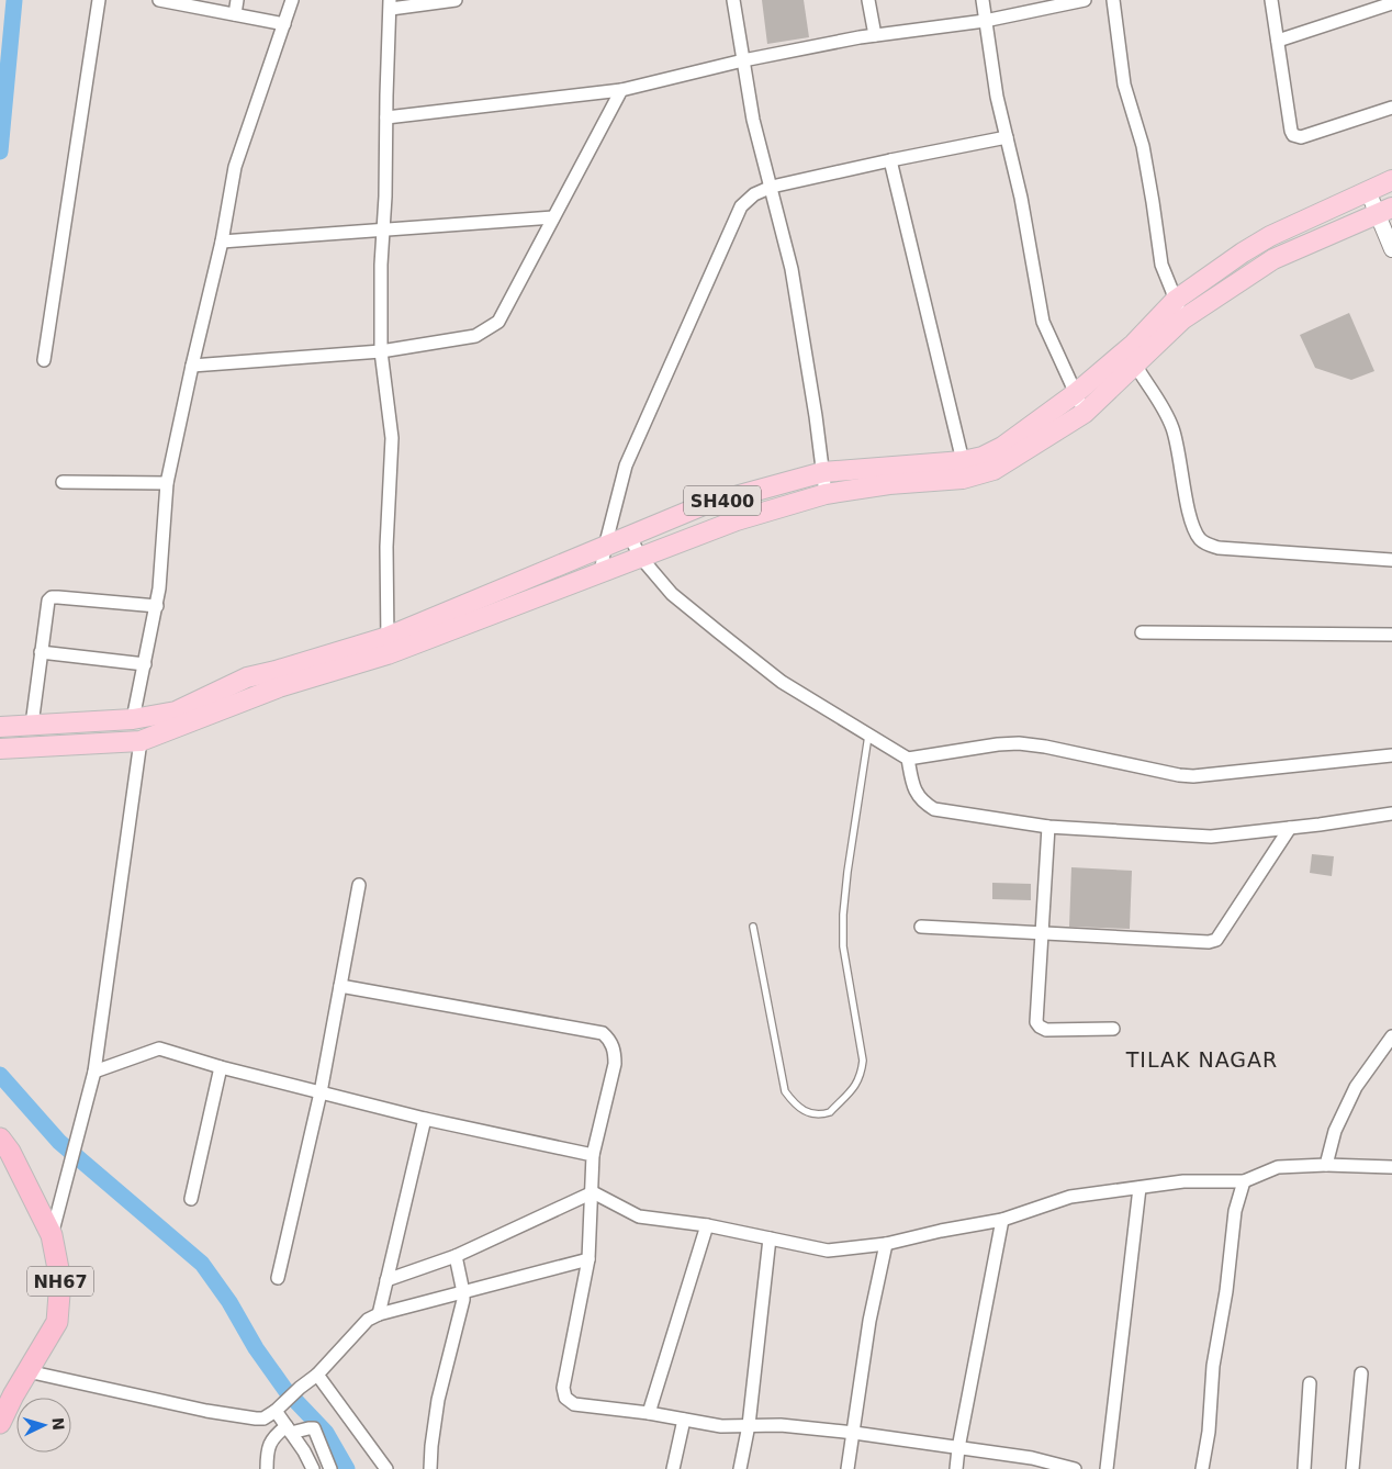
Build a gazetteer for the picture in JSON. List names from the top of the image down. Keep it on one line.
{"streets":{"highway":["NH67"],"main road":["SH400"]},"districts":["TILAK NAGAR"],"north":"right"}
